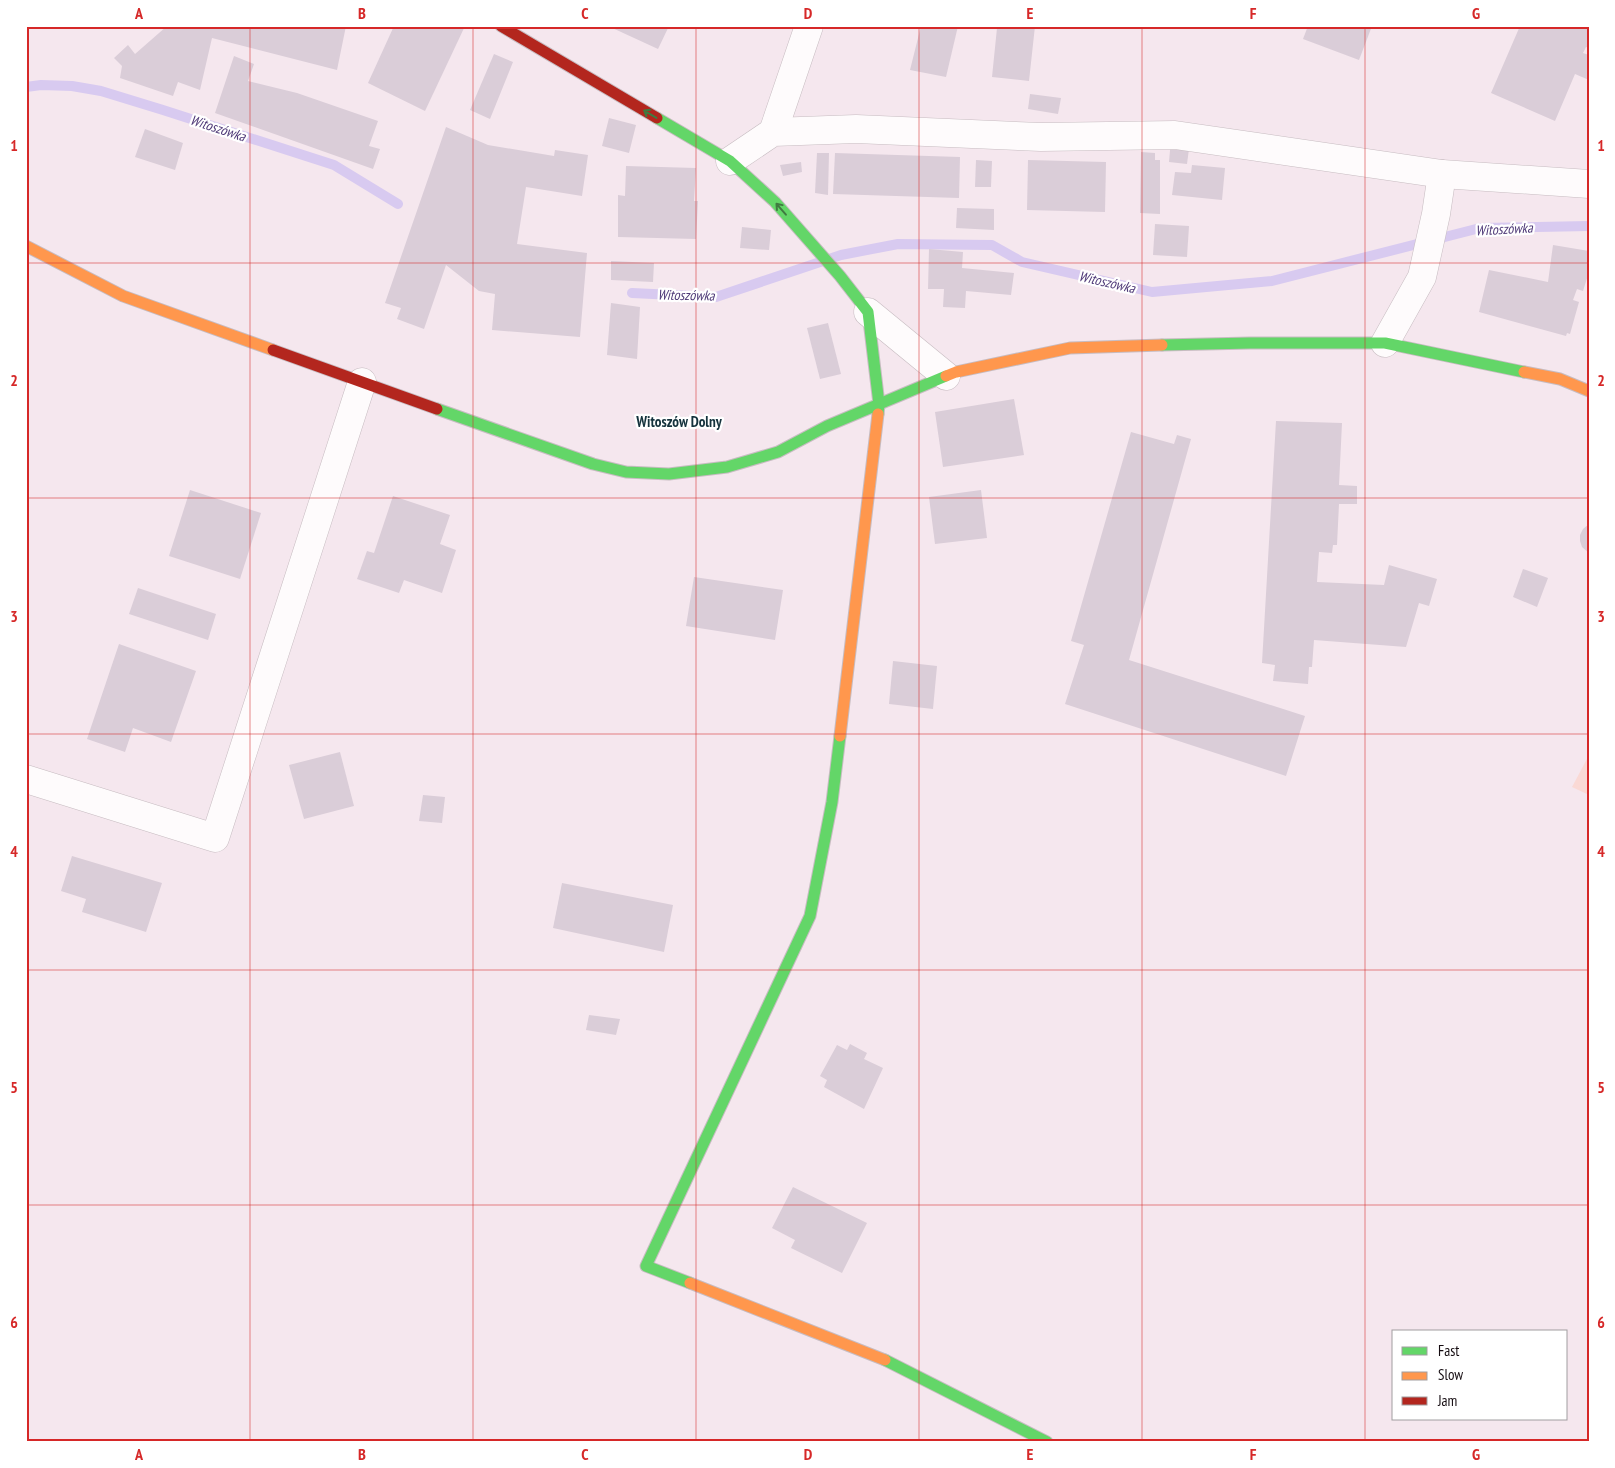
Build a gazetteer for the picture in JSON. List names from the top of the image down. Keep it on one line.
{"districts":["Witoszów Dolny"],"water":["Witoszówka"],"legend":["Fast","Slow","Jam"],"grid":{"columns":["A","B","C","D","E","F","G"],"rows":["1","2","3","4","5","6"]}}
